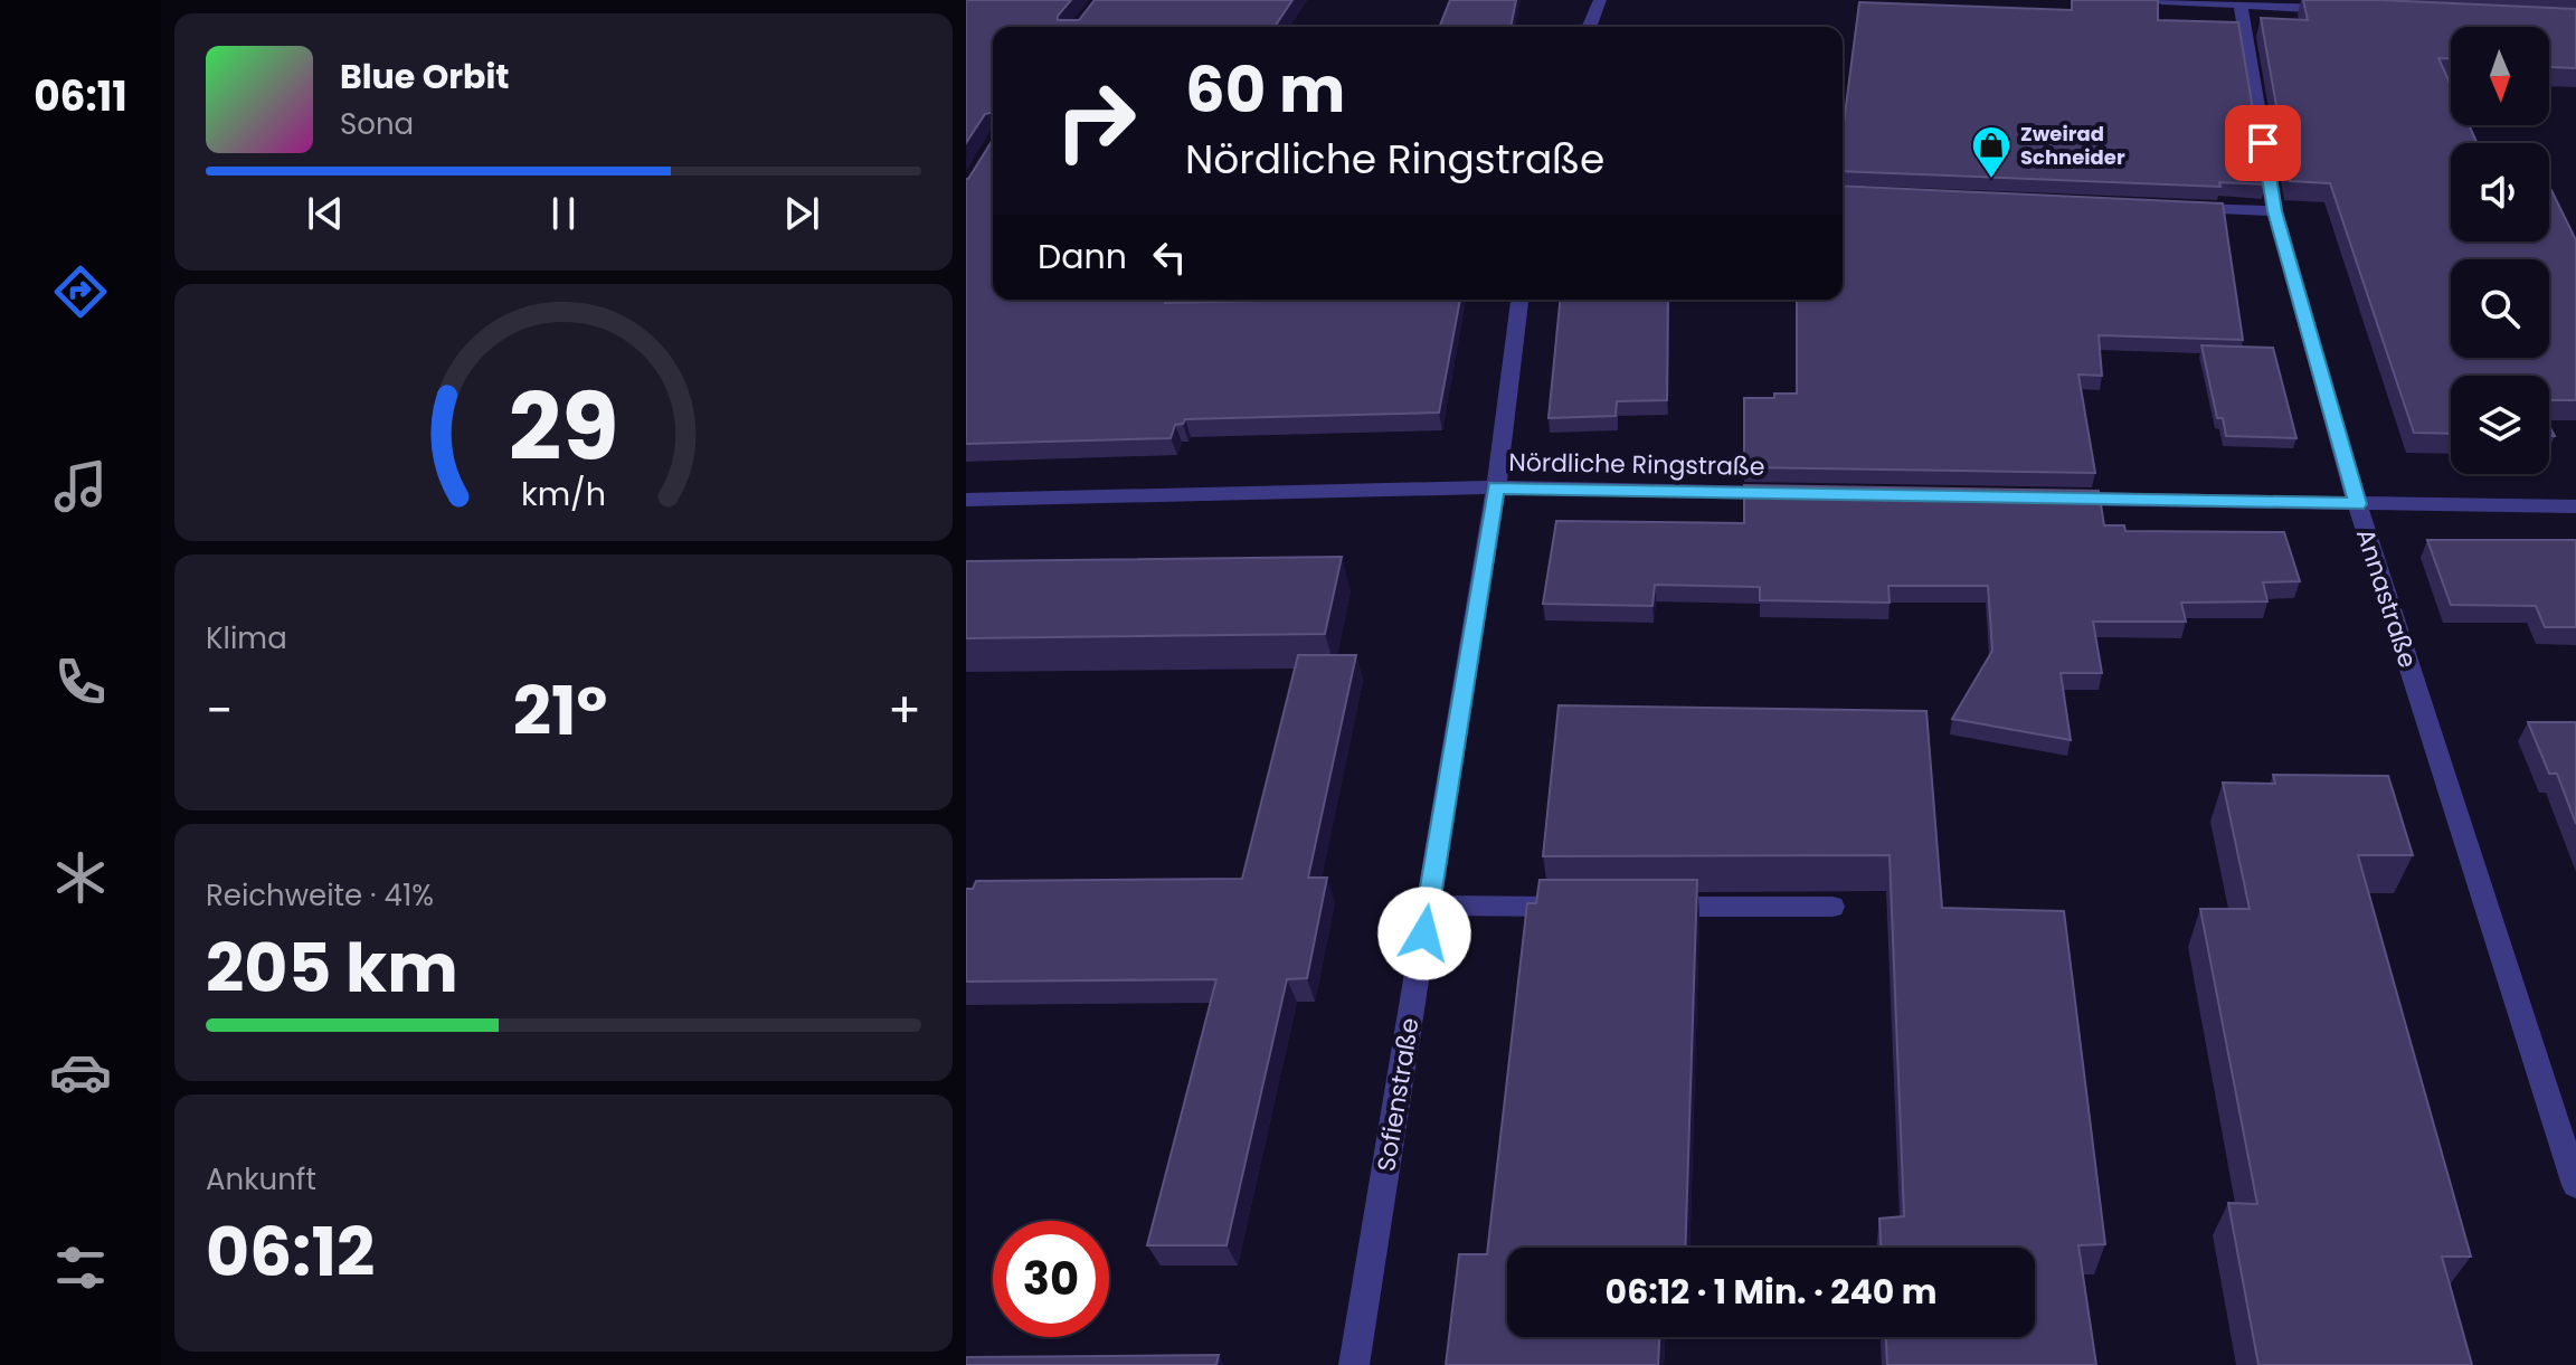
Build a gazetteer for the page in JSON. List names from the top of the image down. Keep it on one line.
{"streets":{"street":["Nördliche Ringstraße","Annastraße","Sofienstraße"]},"crossings":[["Nördliche Ringstraße","Sofienstraße"]],"places":{"shop":["Zweirad Schneider"]},"north":"bottom","page":{"tabs":"06:11","turn":["60 m","Nördliche Ringstraße"],"song":["Blue Orbit","Sona"],"then":"Dann","tile":["Klima",["Reichweite · 41%","205 km"],["Ankunft","06:12"]],"heat":["−","21°","+"],"limit":"30","trip":"06:12 · 1 Min. · 240 m","gauge":["29","km/h"]}}
